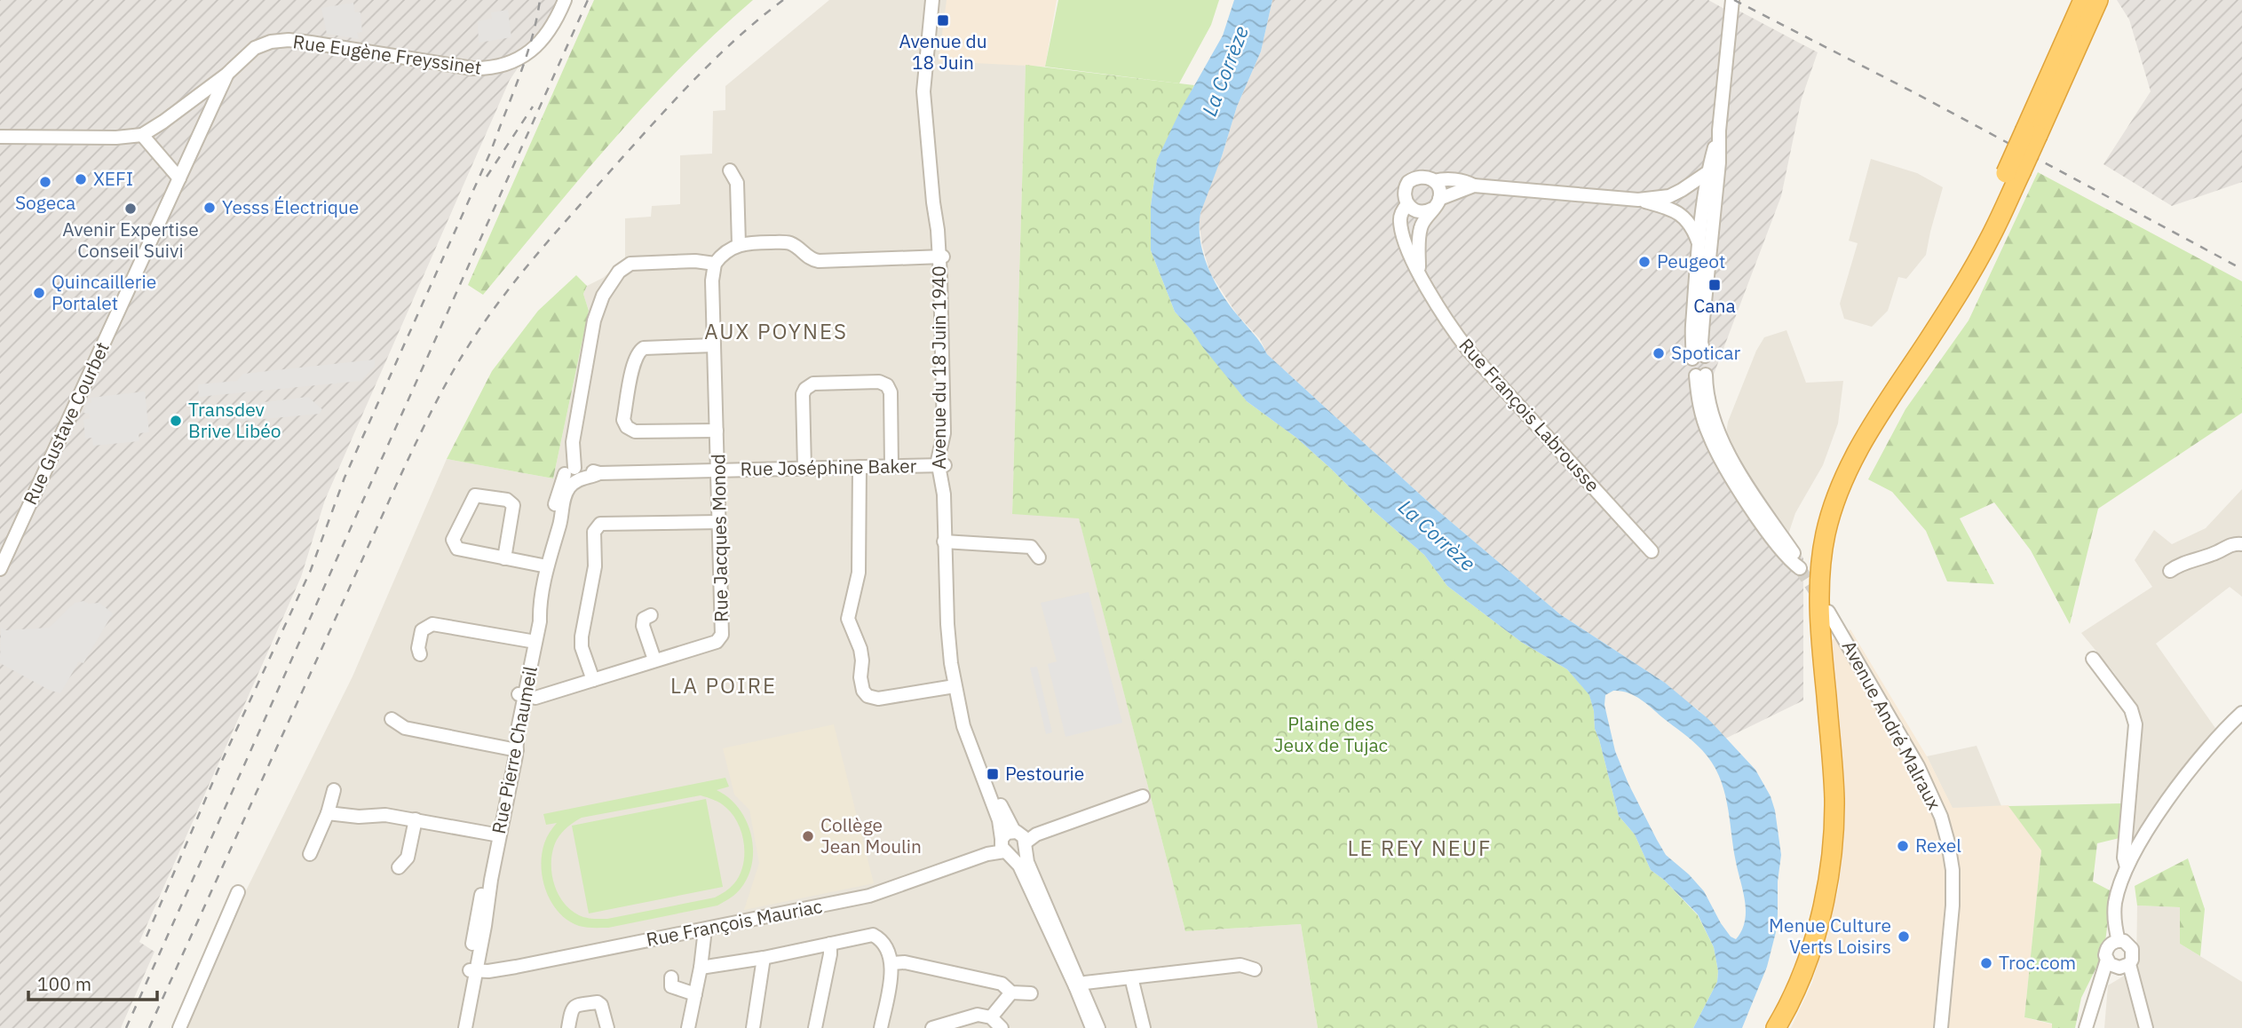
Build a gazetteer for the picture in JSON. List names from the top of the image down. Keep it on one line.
{"streets":{"street":["Rue Eugène Freyssinet","Avenue du 18 Juin 1940","Rue François Labrousse","Rue Gustave Courbet","Rue Joséphine Baker","Rue Jacques Monod","Avenue André Malraux","Rue Pierre Chaumeil","Rue François Mauriac"]},"crossings":[["Rue Eugène Freyssinet","Rue Gustave Courbet"],["Avenue du 18 Juin 1940","Rue Joséphine Baker"],["Avenue du 18 Juin 1940","Rue François Mauriac"],["Rue Joséphine Baker","Rue Jacques Monod"],["Rue Joséphine Baker","Rue Pierre Chaumeil"],["Rue Jacques Monod","Rue Pierre Chaumeil"],["Rue Pierre Chaumeil","Rue François Mauriac"]],"districts":["AUX POYNES","LA POIRE","LE REY NEUF"],"water":["La Corrèze"],"parks":["Plaine des Jeux de Tujac"],"places":{"transit":["Avenue du 18 Juin","Cana","Pestourie"],"other":["XEFI","Sogeca","Yesss Électrique","Avenir Expertise Conseil Suivi","Peugeot","Quincaillerie Portalet","Spoticar","Transdev Brive Libéo","Collège Jean Moulin","Rexel","Menue Culture Verts Loisirs","Troc.com"]},"scale_bar":"100 m"}
